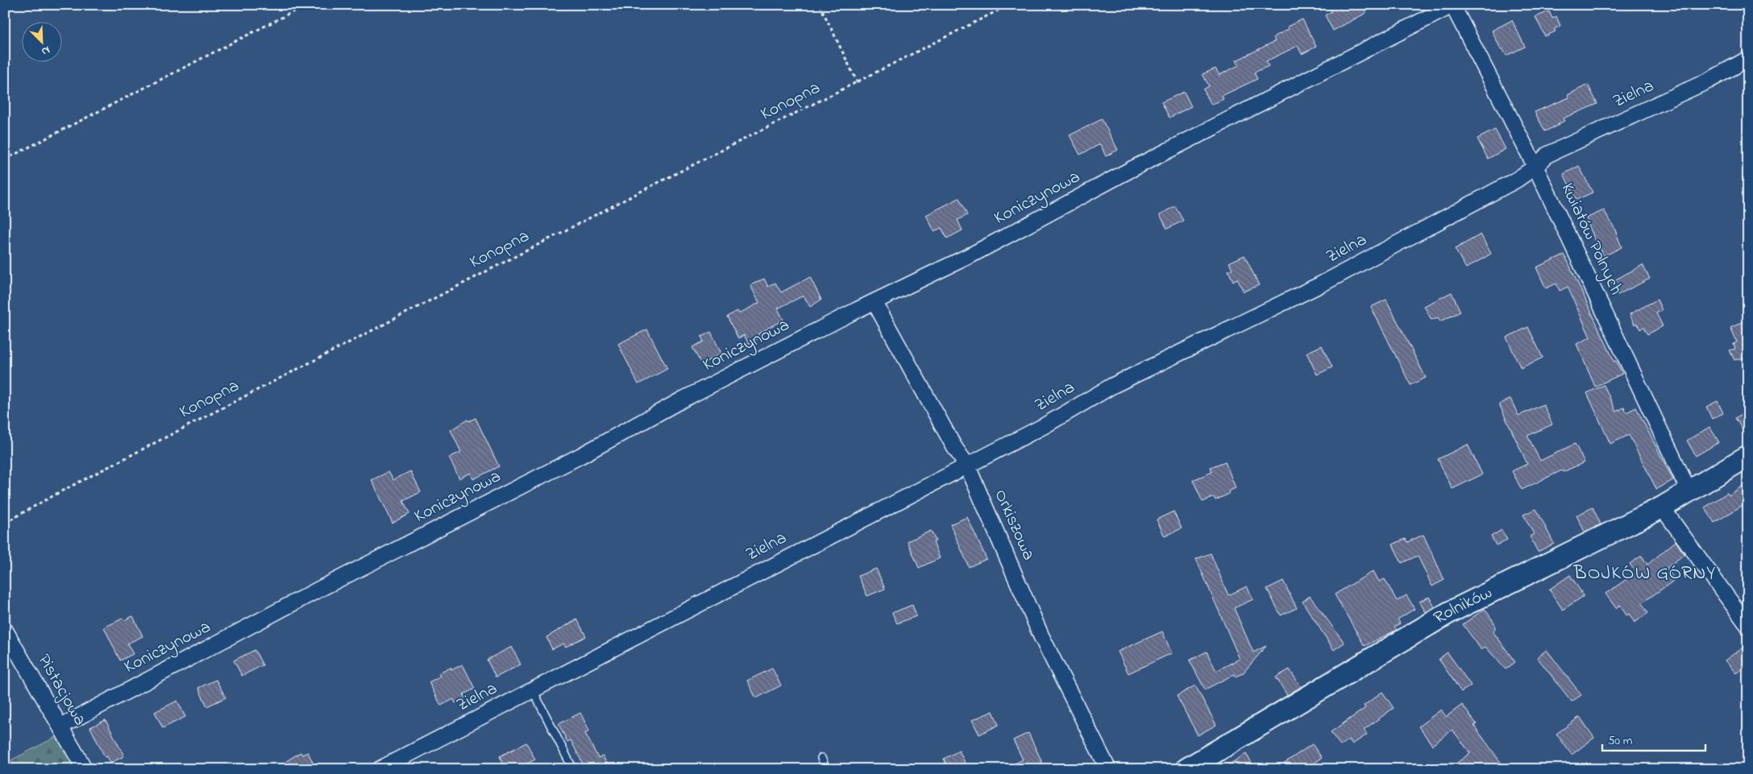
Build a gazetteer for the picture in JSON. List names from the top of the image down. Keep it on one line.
{"streets":{"street":["Zielna","Koniczynowa","Kwiatów Polnych","Orkiszowa","Rolników","Pistacjowa"],"path":["Konopna"]},"crossings":[["Zielna","Kwiatów Polnych"],["Zielna","Orkiszowa"],["Koniczynowa","Kwiatów Polnych"],["Koniczynowa","Orkiszowa"],["Koniczynowa","Pistacjowa"],["Kwiatów Polnych","Rolników"]],"districts":["BOJKÓW GÓRNY"],"scale_bar":"50 m","north":"bottom right"}
